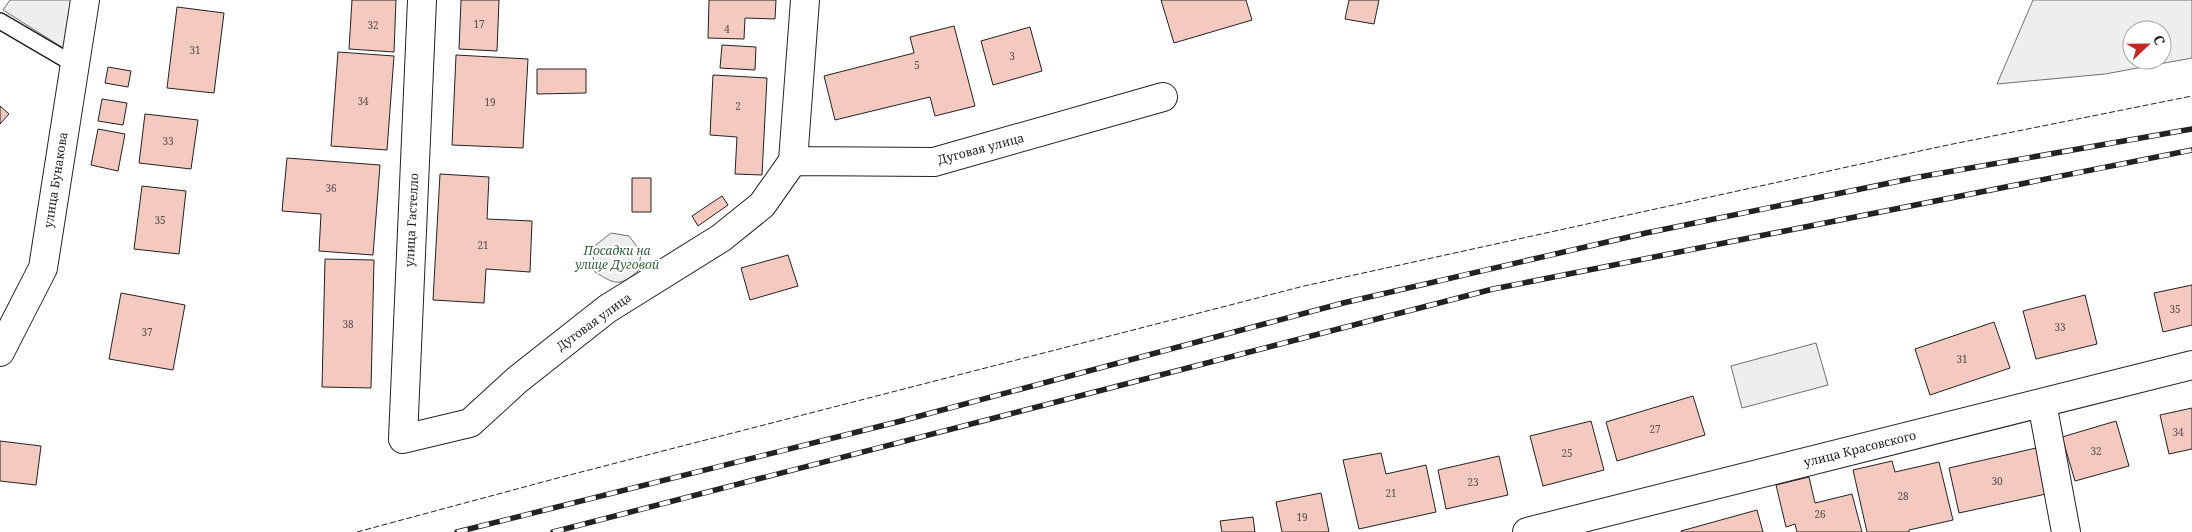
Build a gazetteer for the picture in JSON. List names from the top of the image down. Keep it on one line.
{"streets":{"street":["Дуговая улица","улица Бунакова","улица Гастелло","улица Красовского"]},"crossings":[["Дуговая улица","улица Гастелло"]],"parks":["Посадки на улице Дуговой"],"house_numbers":["17","32","4","31","3","5","34","19","2","33","36","35","21","35","38","33","37","31","27","34","32","25","30","23","21","28","26","19"],"north":"right"}
